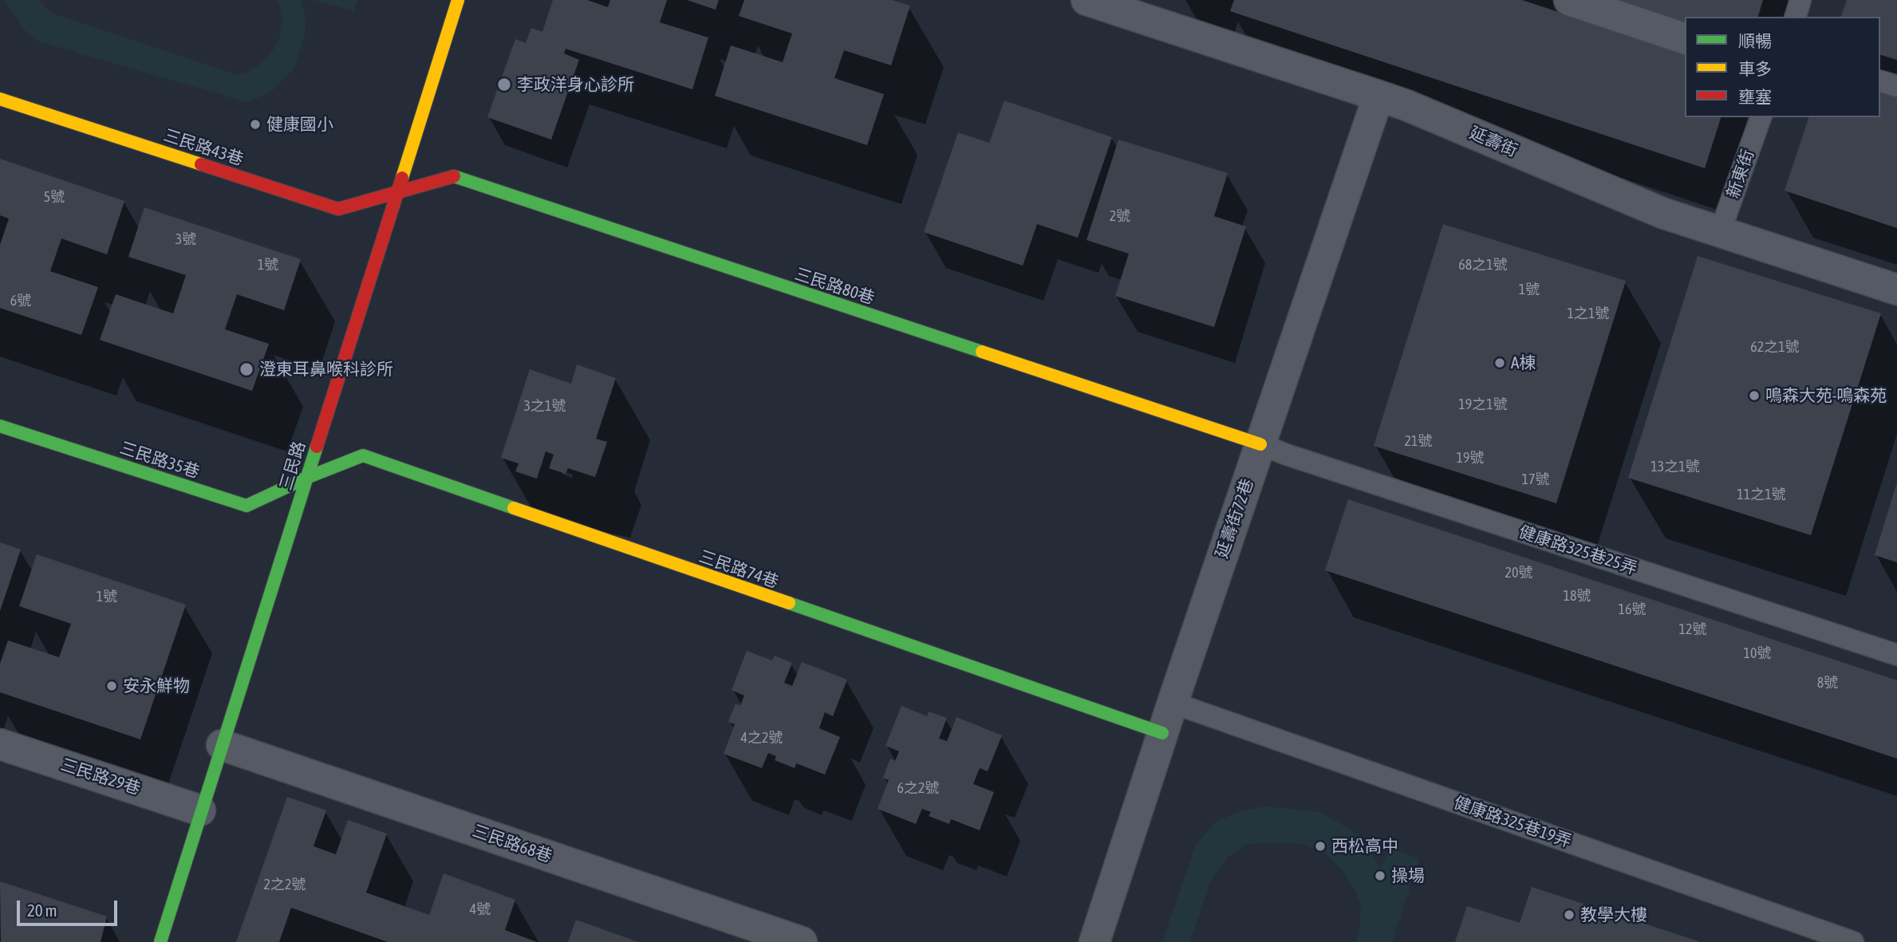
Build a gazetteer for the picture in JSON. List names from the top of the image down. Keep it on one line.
{"streets":{"street":["延壽街","三民路43巷","三民路80巷","三民路35巷","三民路","延壽街72巷","三民路74巷","三民路29巷","三民路68巷"],"lane":["新東街","健康路325巷25弄","健康路325巷19弄"]},"crossings":[["延壽街","新東街"],["延壽街","延壽街72巷"],["三民路43巷","三民路80巷"],["三民路43巷","三民路"],["三民路80巷","三民路"],["三民路80巷","延壽街72巷"],["三民路80巷","健康路325巷25弄"],["三民路35巷","三民路"],["三民路35巷","三民路74巷"],["三民路","三民路74巷"],["三民路","三民路29巷"],["三民路","三民路68巷"],["延壽街72巷","健康路325巷25弄"],["延壽街72巷","三民路74巷"],["延壽街72巷","健康路325巷19弄"]],"places":["李政洋身心診所","健康國小","A棟","澄東耳鼻喉科診所","鳴森大苑-鳴森苑","安永鮮物","西松高中","操場","教學大樓"],"house_numbers":["5號","2號","3號","1號","68之1號","1號","6號","1之1號","62之1號","19之1號","3之1號","21號","19號","13之1號","17號","11之1號","20號","18號","1號","16號","12號","10號","8號","4之2號","6之2號","2之2號","4號"],"legend":["順暢","車多","壅塞"],"scale_bar":"20 m"}
